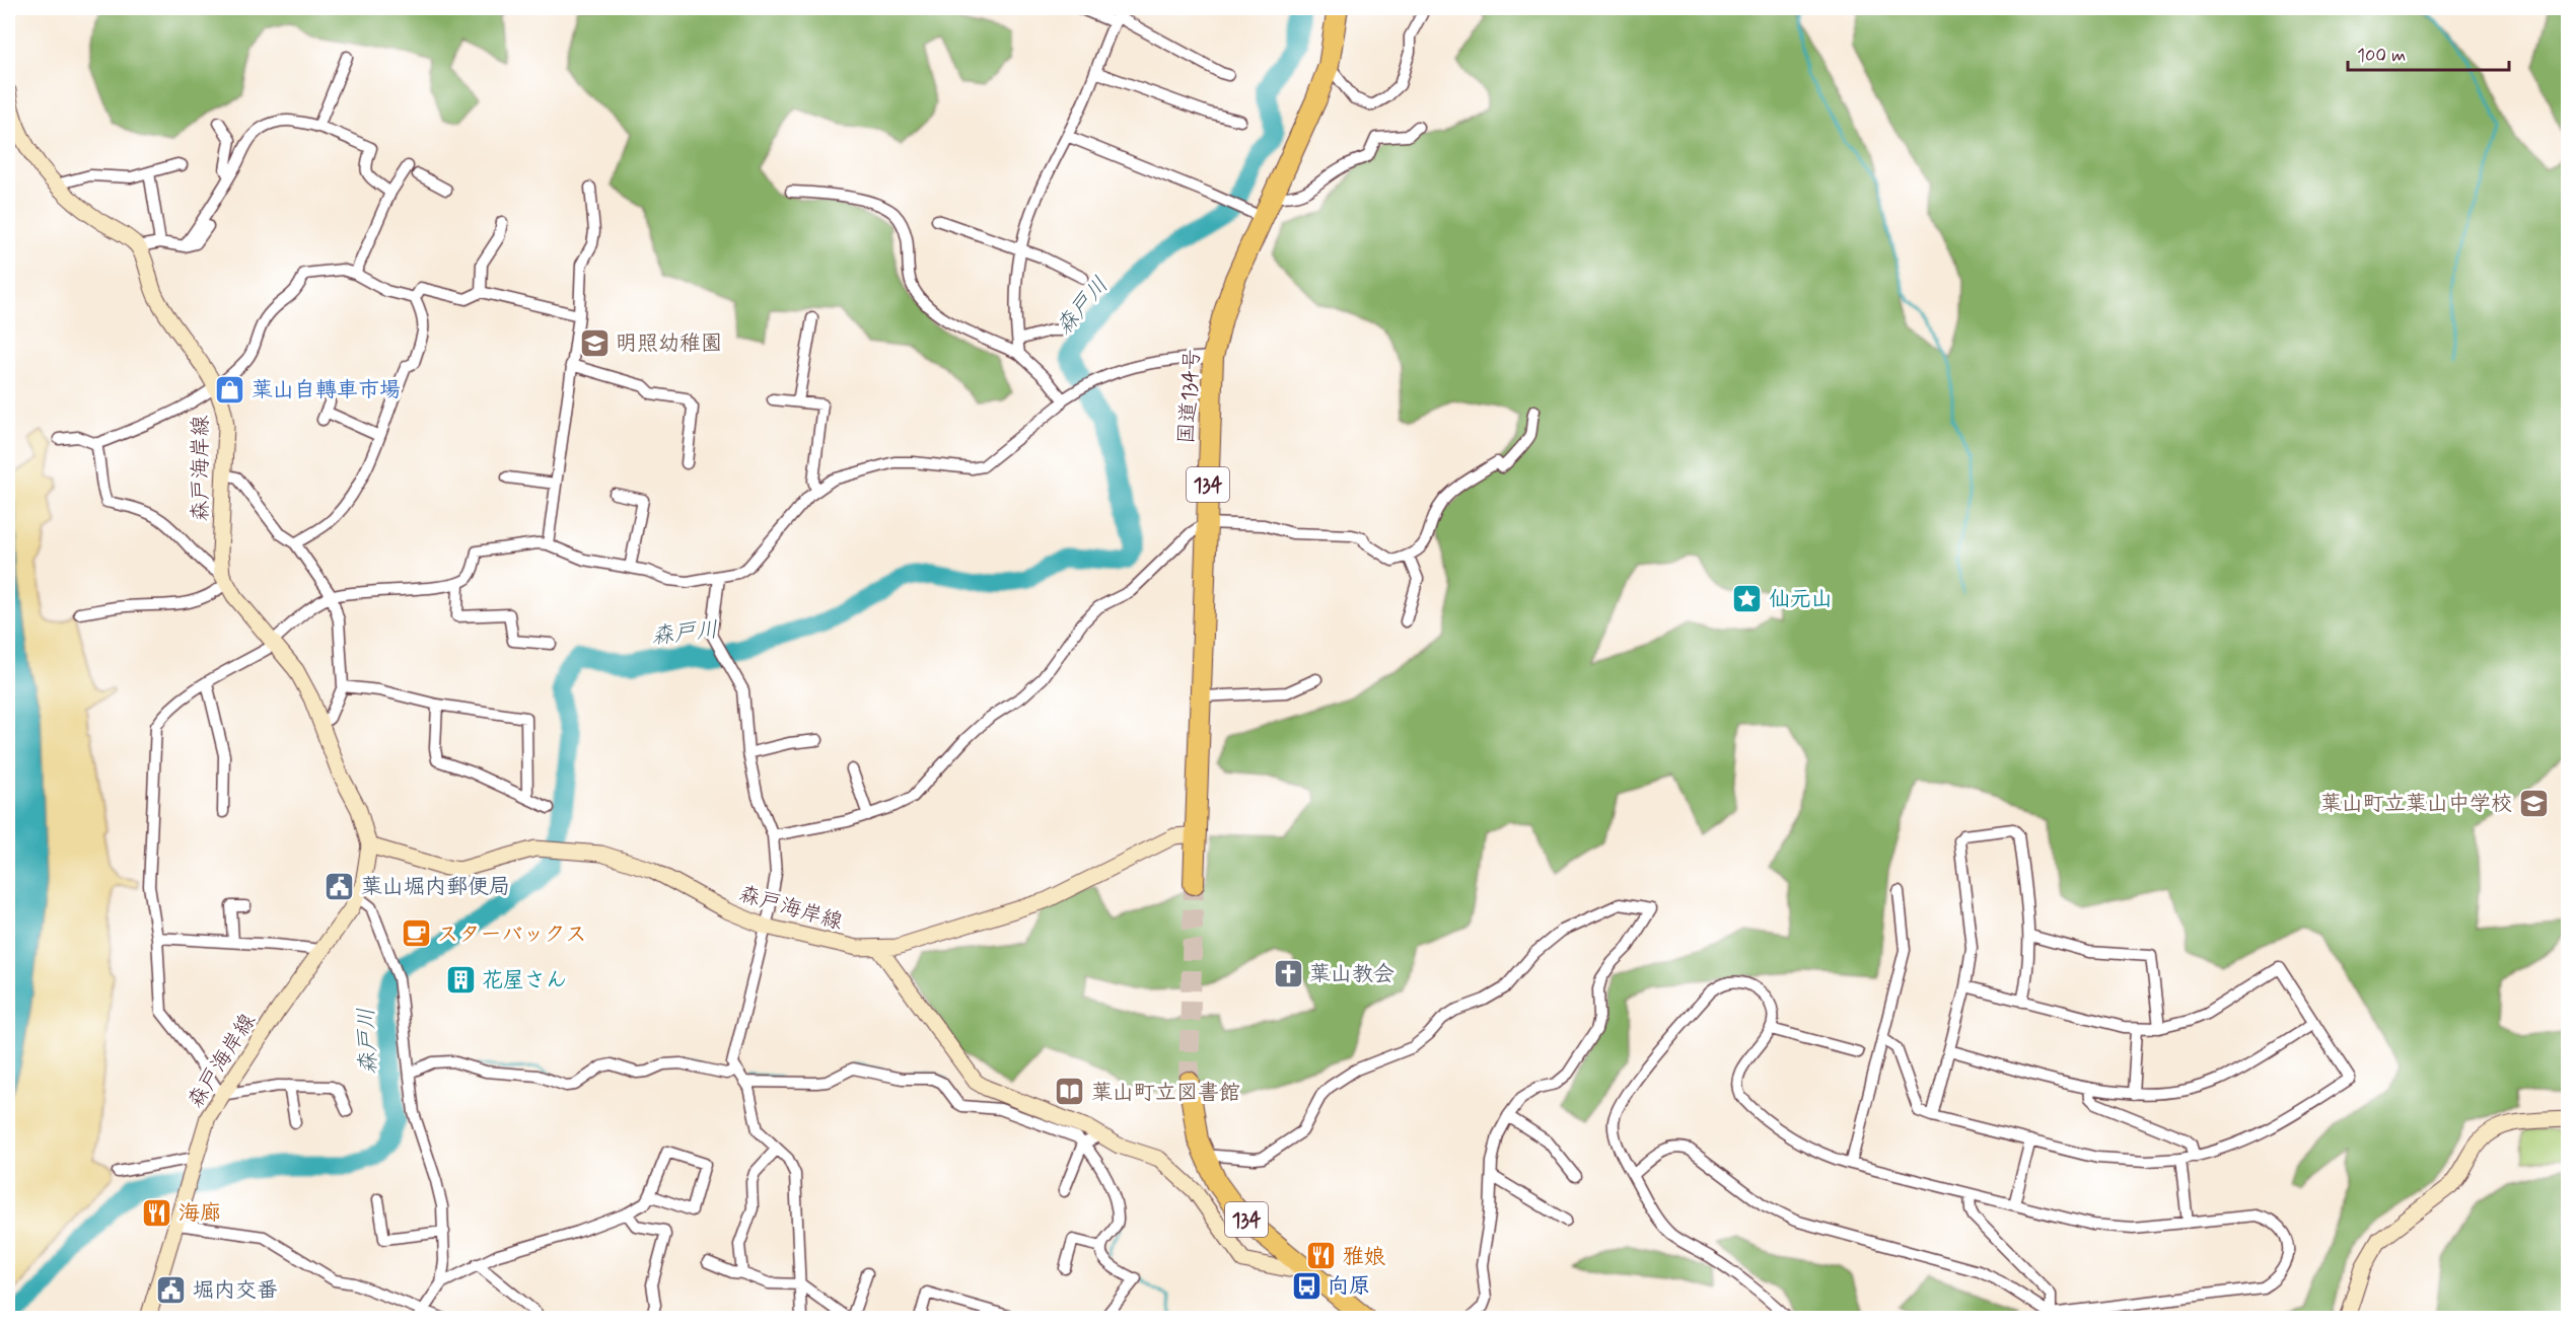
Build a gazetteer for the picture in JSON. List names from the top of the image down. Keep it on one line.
{"streets":{"highway":["国道134号","134"],"main road":["森戸海岸線"]},"crossings":[["国道134号","森戸海岸線"]],"water":["森戸川"],"places":{"school or university":["明照幼稚園","葉山町立葉山中学校"],"shop":["葉山自轉車市場"],"place":["仙元山"],"public building":["葉山堀内郵便局","堀内交番"],"cafe":["スターバックス"],"church":["葉山教会"],"building":["花屋さん"],"library":["葉山町立図書館"],"restaurant":["海廊","雅娘"],"bus stop":["向原"]},"scale_bar":"100 m"}
